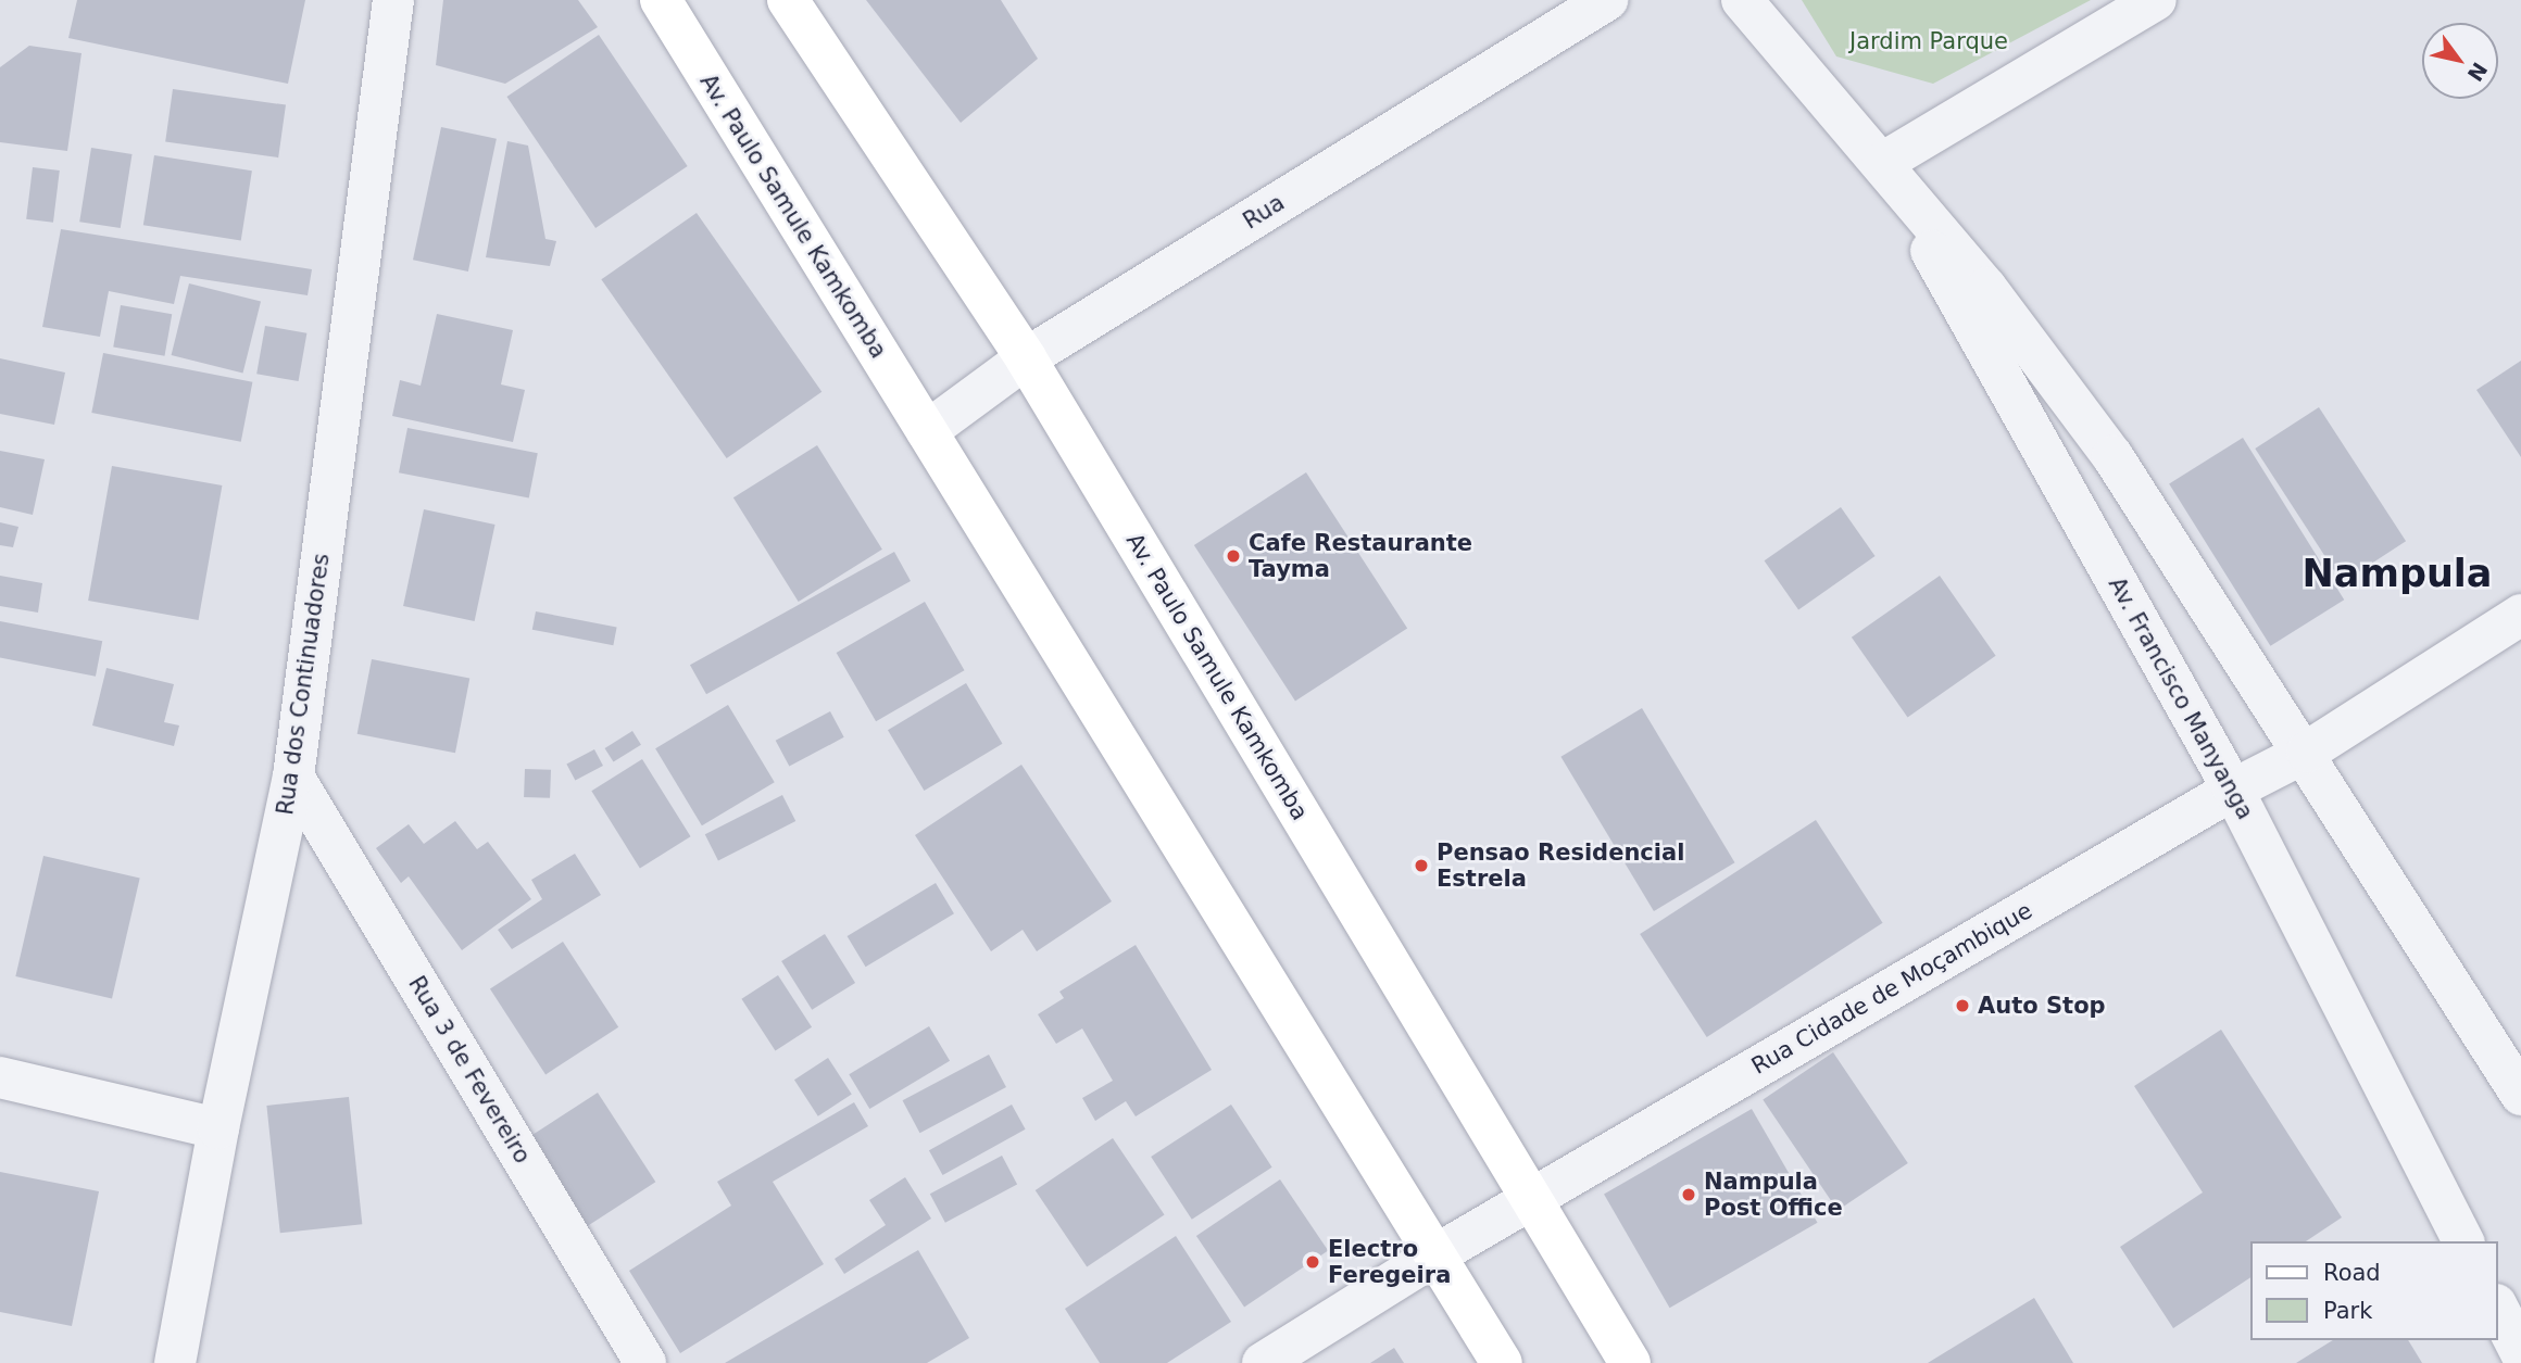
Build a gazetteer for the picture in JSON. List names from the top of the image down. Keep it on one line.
{"streets":{"main road":["Av. Paulo Samule Kamkomba"],"street":["Rua","Rua dos Continuadores","Av. Francisco Manyanga","Rua Cidade de Moçambique","Rua 3 de Fevereiro"]},"crossings":[["Rua","Av. Paulo Samule Kamkomba"],["Av. Paulo Samule Kamkomba","Rua Cidade de Moçambique"],["Rua dos Continuadores","Rua 3 de Fevereiro"],["Av. Francisco Manyanga","Rua Cidade de Moçambique"]],"districts":["Nampula"],"parks":["Jardim Parque"],"places":["Cafe Restaurante Tayma","Pensao Residencial Estrela","Auto Stop","Nampula Post Office","Electro Feregeira"],"legend":["Road","Park"],"north":"bottom right"}
